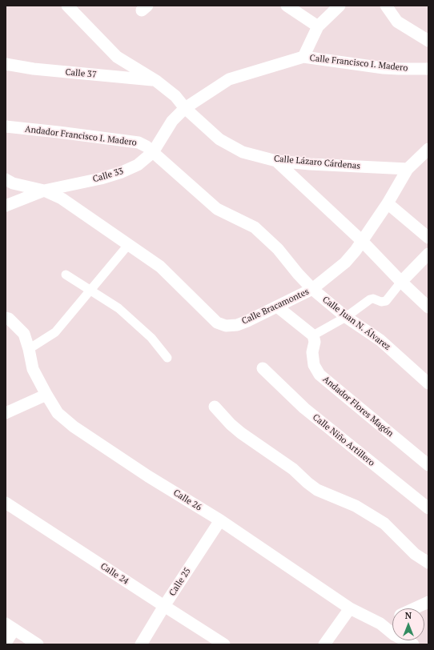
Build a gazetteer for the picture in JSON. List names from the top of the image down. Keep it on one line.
{"streets":{"street":["Calle Francisco I. Madero","Calle 37","Andador Francisco I. Madero","Calle Lázaro Cárdenas","Calle 33","Calle Bracamontes","Calle Juan N. Álvarez","Andador Flores Magón","Calle Niño Artillero","Calle 26","Calle 24","Calle 25"]},"crossings":[["Calle Francisco I. Madero","Calle Lázaro Cárdenas"],["Calle Francisco I. Madero","Calle 33"],["Calle 37","Calle Lázaro Cárdenas"],["Andador Francisco I. Madero","Calle 33"],["Andador Francisco I. Madero","Calle Bracamontes"],["Andador Francisco I. Madero","Calle Juan N. Álvarez"],["Calle Lázaro Cárdenas","Calle 33"],["Calle Lázaro Cárdenas","Calle Bracamontes"],["Calle 33","Calle Bracamontes"],["Calle Bracamontes","Calle Juan N. Álvarez"],["Calle 26","Calle 25"],["Calle 24","Calle 25"]],"north":"top"}
